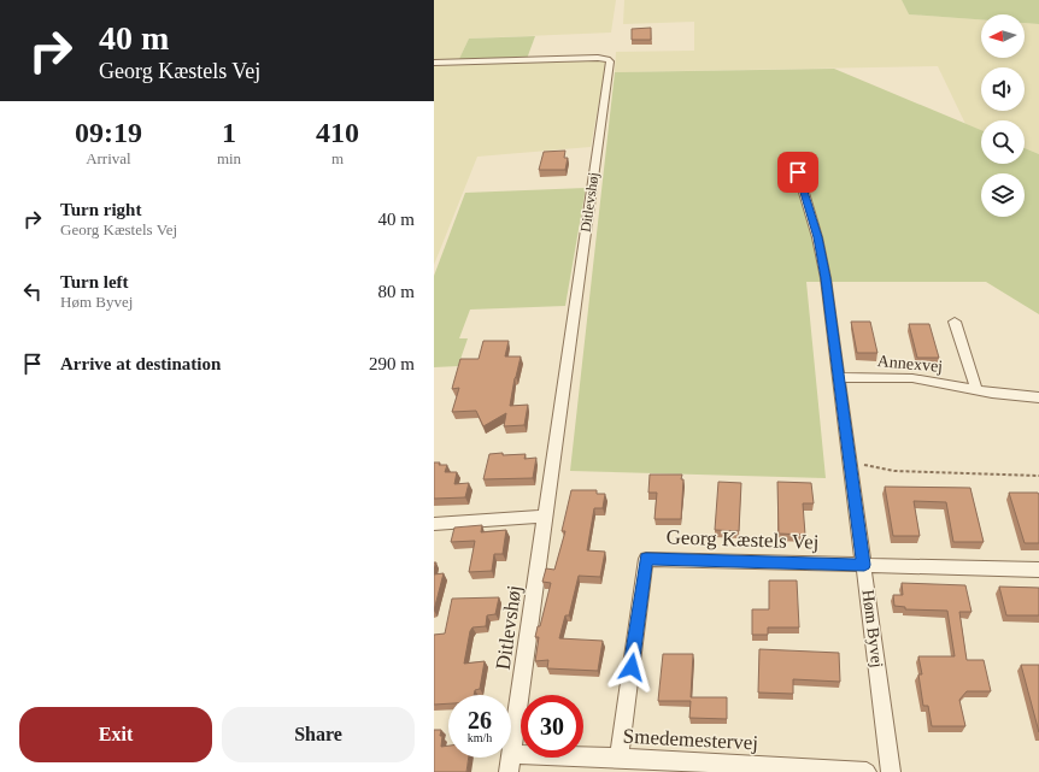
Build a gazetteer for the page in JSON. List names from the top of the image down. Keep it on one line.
{"streets":{"street":["Ditlevshøj","Annexvej","Georg Kæstels Vej","Høm Byvej","Smedemestervej"]},"crossings":[["Ditlevshøj","Smedemestervej"],["Annexvej","Høm Byvej"],["Georg Kæstels Vej","Høm Byvej"],["Georg Kæstels Vej","Smedemestervej"]],"north":"left","page":{"turn":["40 m","Georg Kæstels Vej"],"eta":["09:19","Arrival","1","min","410","m"],"list":[{"name":"Turn right","note":"Georg Kæstels Vej","value":"40 m"},{"name":"Turn left","note":"Høm Byvej","value":"80 m"},{"name":"Arrive at destination","value":"290 m"}],"speed":"26 km/h","limit":"30","buttons":["Exit","Share"]}}
